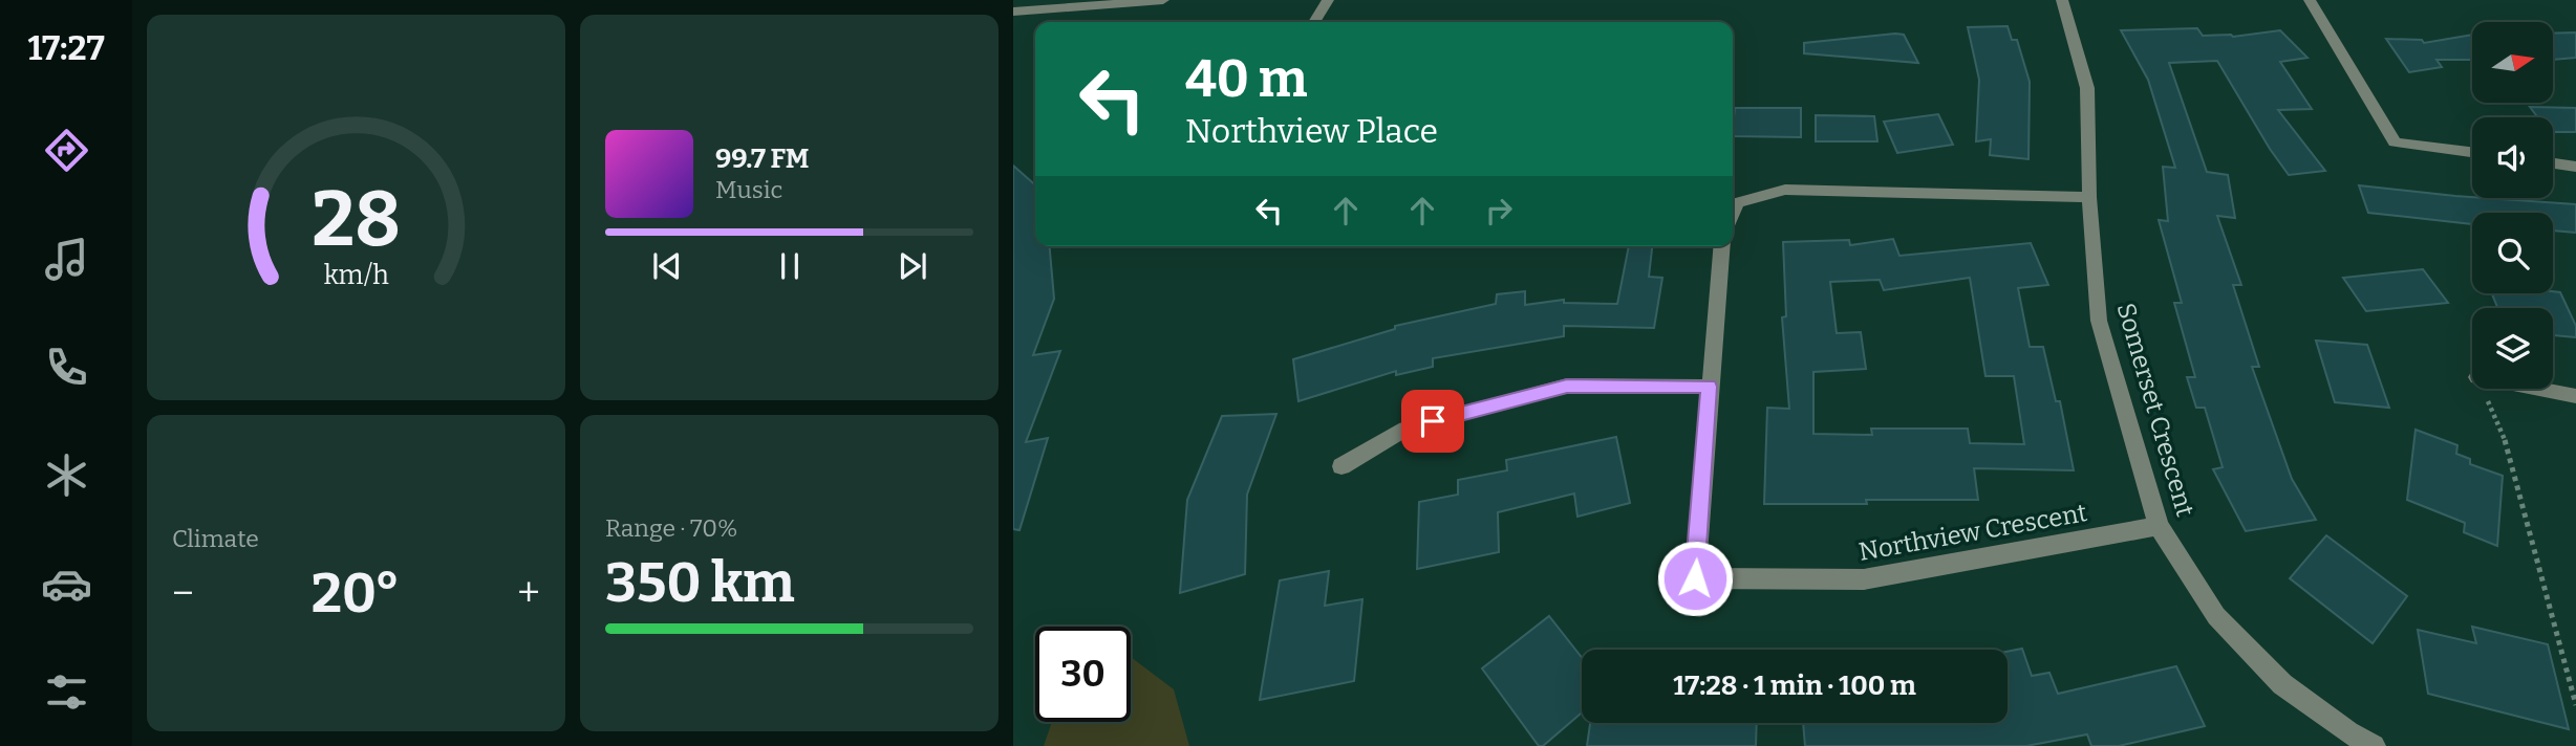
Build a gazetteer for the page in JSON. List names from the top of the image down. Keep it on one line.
{"streets":{"street":["Somerset Crescent","Northview Crescent"]},"crossings":[["Somerset Crescent","Northview Crescent"]],"north":"right","page":{"tabs":"17:27","turn":["40 m","Northview Place"],"song":["99.7 FM","Music"],"tile":["Climate",["Range · 70%","350 km"]],"heat":["−","20°","+"],"limit":"30","trip":"17:28 · 1 min · 100 m","gauge":["28","km/h"]}}
